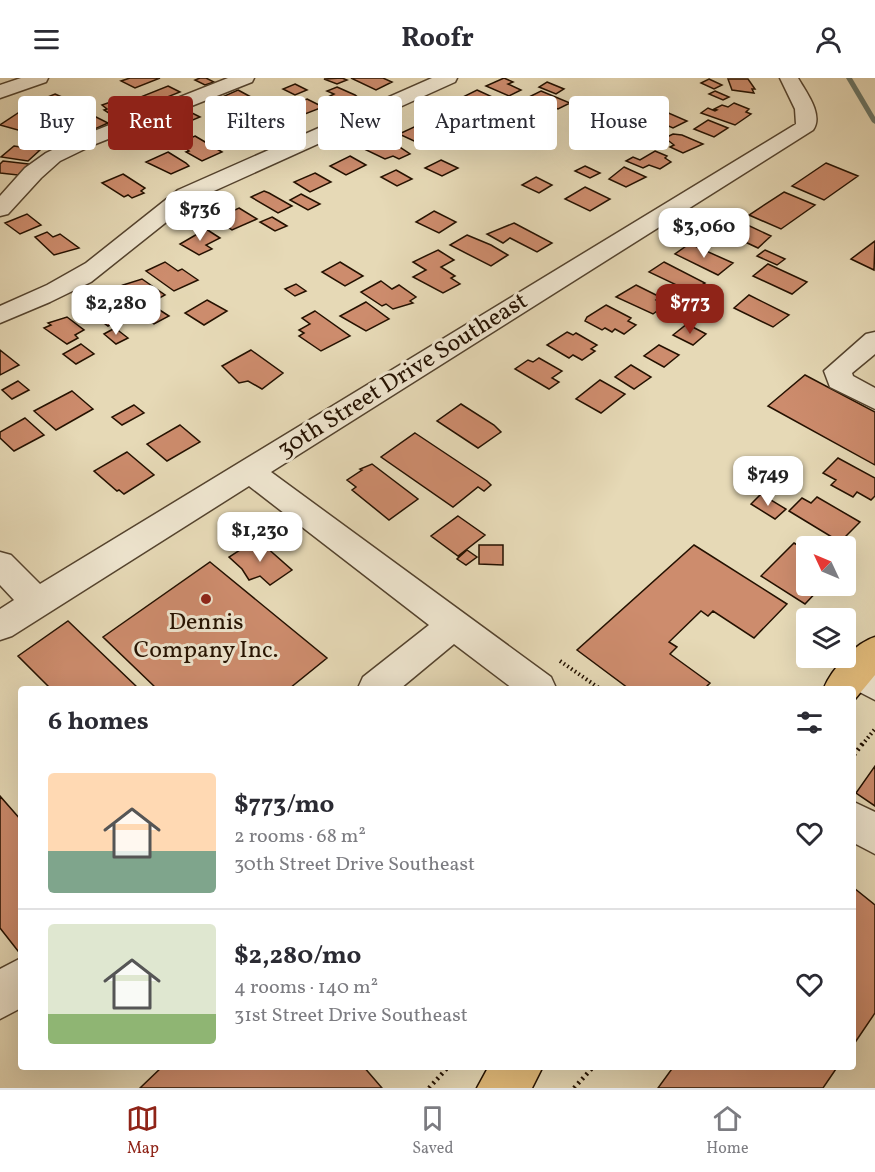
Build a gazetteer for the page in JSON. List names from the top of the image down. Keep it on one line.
{"streets":{"street":["30th Street Drive Southeast"]},"places":["Dennis Company Inc."],"north":"top left","page":{"header":"Roofr","chip":["Buy","Rent","Filters","New","Apartment","House"],"price":["$736","$3,060","$773","$2,280","$749","$1,230"],"heading":"6 homes","list":[{"name":"$773/mo","note":"2 rooms · 68 m² · 30th Street Drive Southeast"},{"name":"$2,280/mo","note":"4 rooms · 140 m² · 31st Street Drive Southeast"}],"tabs":["Map","Saved","Home"]}}
